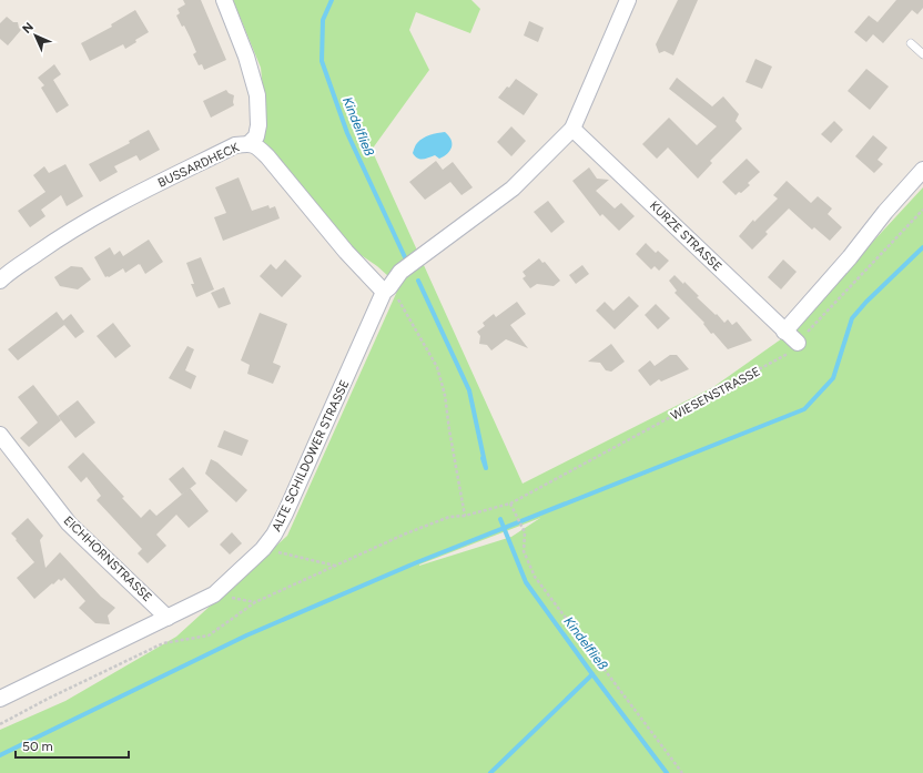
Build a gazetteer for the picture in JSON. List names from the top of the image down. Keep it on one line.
{"streets":{"street":["BUSSARDHECK","KURZE STRASSE","ALTE SCHILDOWER STRASSE","EICHHORNSTRASSE"],"path":["WIESENSTRASSE"]},"crossings":[["BUSSARDHECK","ALTE SCHILDOWER STRASSE"],["KURZE STRASSE","WIESENSTRASSE"],["KURZE STRASSE","ALTE SCHILDOWER STRASSE"],["ALTE SCHILDOWER STRASSE","EICHHORNSTRASSE"]],"water":["Kindelfließ"],"scale_bar":"50 m","north":"top left"}
